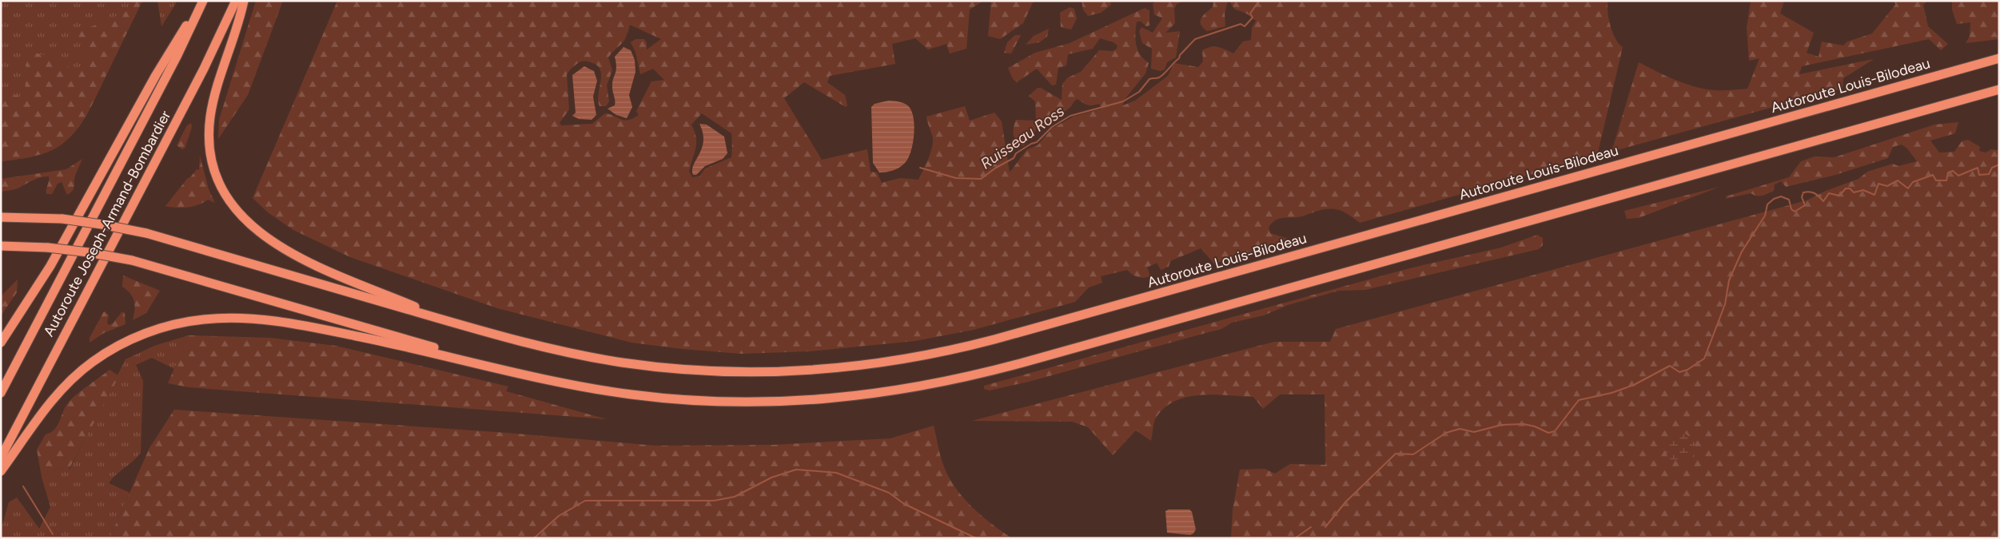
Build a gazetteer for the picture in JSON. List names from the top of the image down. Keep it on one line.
{"streets":{"highway":["Autoroute Louis-Bilodeau","Autoroute Joseph-Armand-Bombardier"]},"water":["Ruisseau Ross"]}
